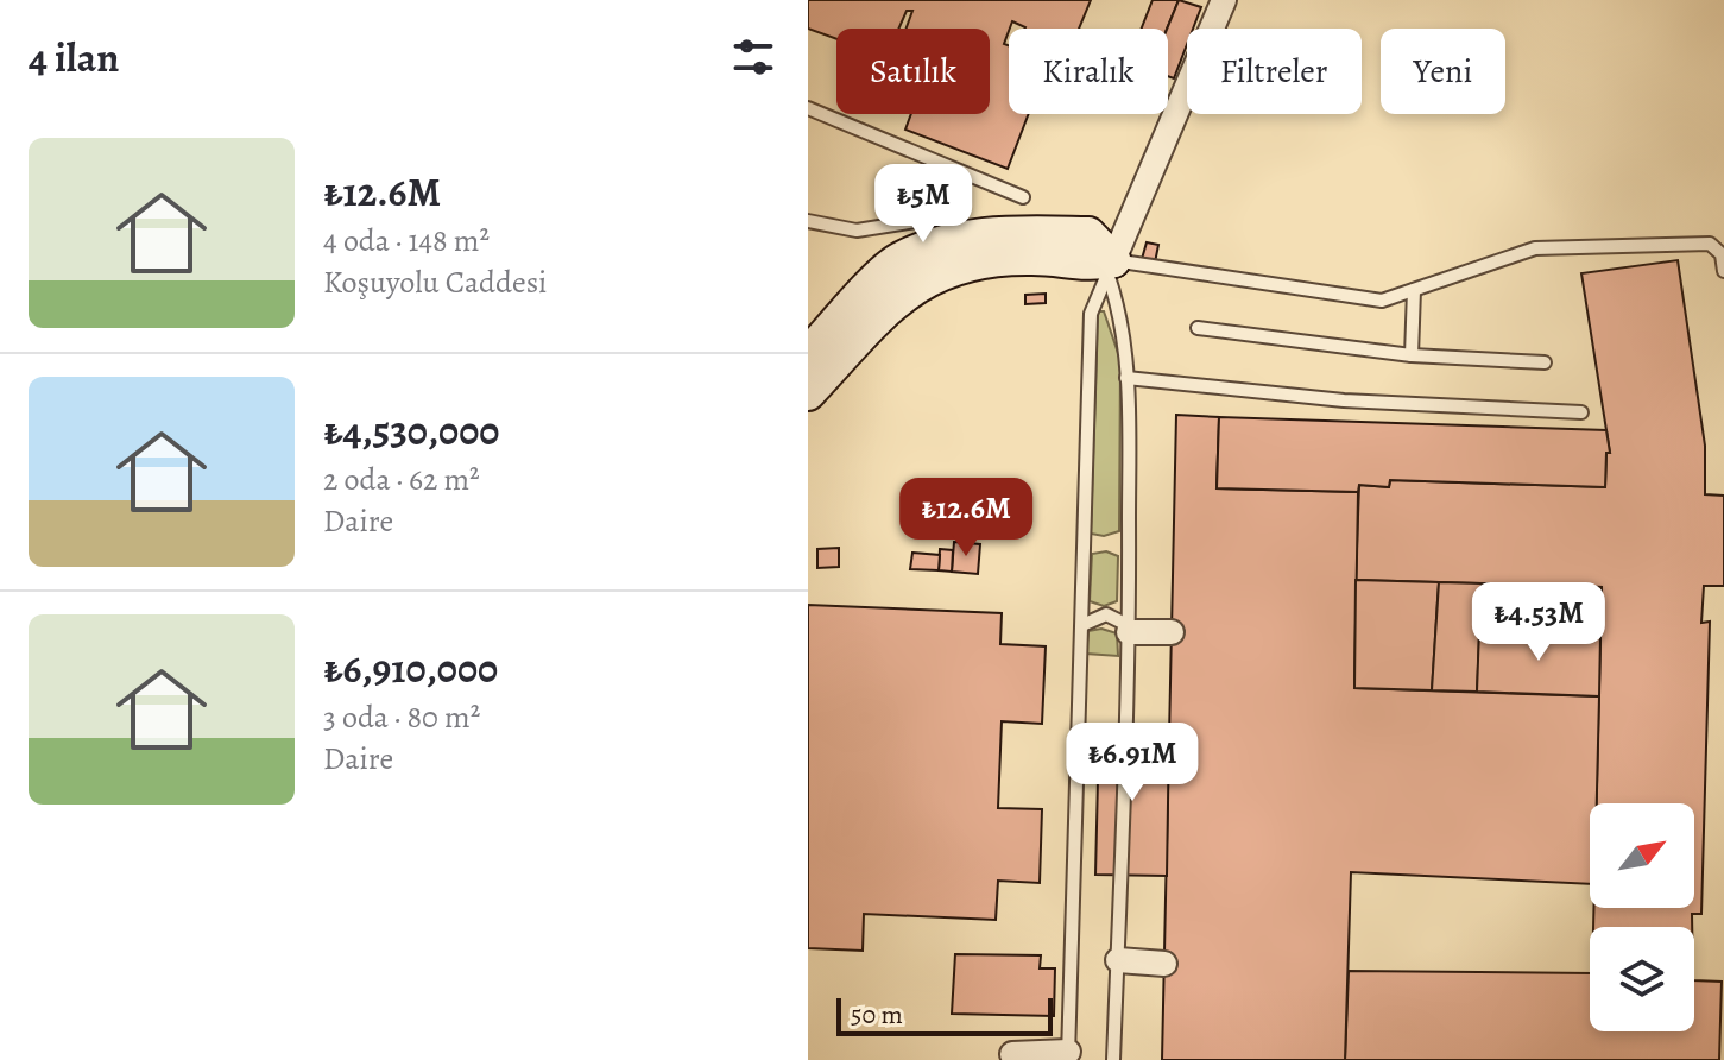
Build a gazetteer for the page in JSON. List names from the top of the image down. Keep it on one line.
{"scale_bar":"50 m","north":"top right","page":{"heading":"4 ilan","chip":["Satılık","Kiralık","Filtreler","Yeni"],"list":[{"name":"₺12.6M","note":"4 oda · 148 m² · Koşuyolu Caddesi"},{"name":"₺4,530,000","note":"2 oda · 62 m² · Daire"},{"name":"₺6,910,000","note":"3 oda · 80 m² · Daire"}],"price":["₺5M","₺12.6M","₺4.53M","₺6.91M"],"scale":"50 m"}}
